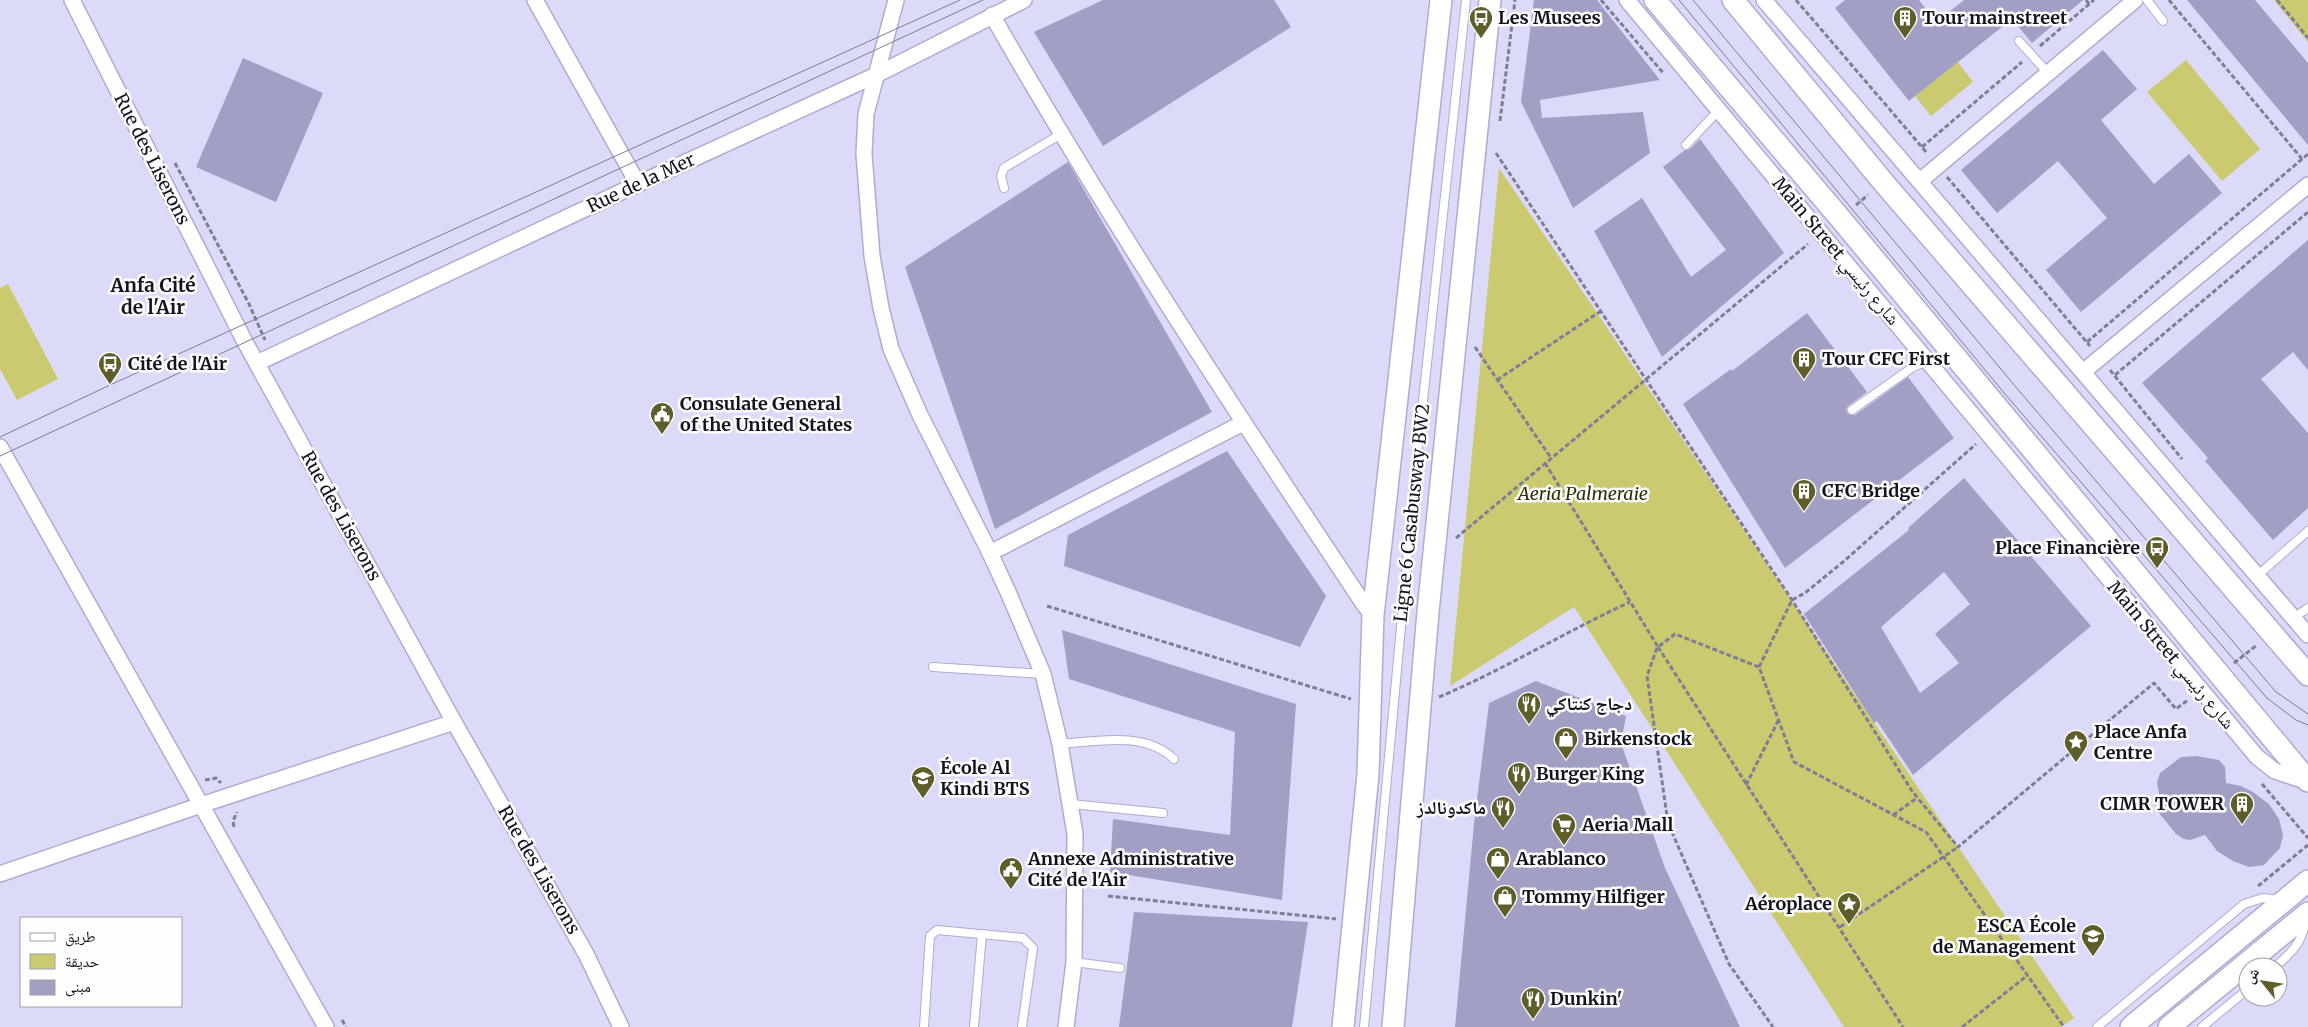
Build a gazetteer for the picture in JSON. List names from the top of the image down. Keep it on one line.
{"streets":{"main road":["Main Street شارع رئيسي"],"street":["Rue des Liserons","Rue de la Mer"],"lane":["Ligne 6 Casabusway BW2"]},"crossings":[["Rue des Liserons","Rue de la Mer"]],"districts":["Anfa Cité de l'Air"],"parks":["Aeria Palmeraie"],"places":{"bus stop":["Les Musees","Cité de l'Air","Place Financière"],"building":["Tour mainstreet","Tour CFC First","CFC Bridge","CIMR TOWER"],"public building":["Consulate General of the United States","Annexe Administrative Cité de l'Air"],"restaurant":["دجاج كنتاكي","Burger King","ماكدونالدز","Dunkin'"],"shop":["Birkenstock","Arablanco","Tommy Hilfiger"],"place":["Place Anfa Centre","Aéroplace"],"school or university":["École Al Kindi BTS","ESCA École de Management"],"supermarket":["Aeria Mall"]},"legend":["طريق","حديقة","مبنى"],"north":"top left"}
